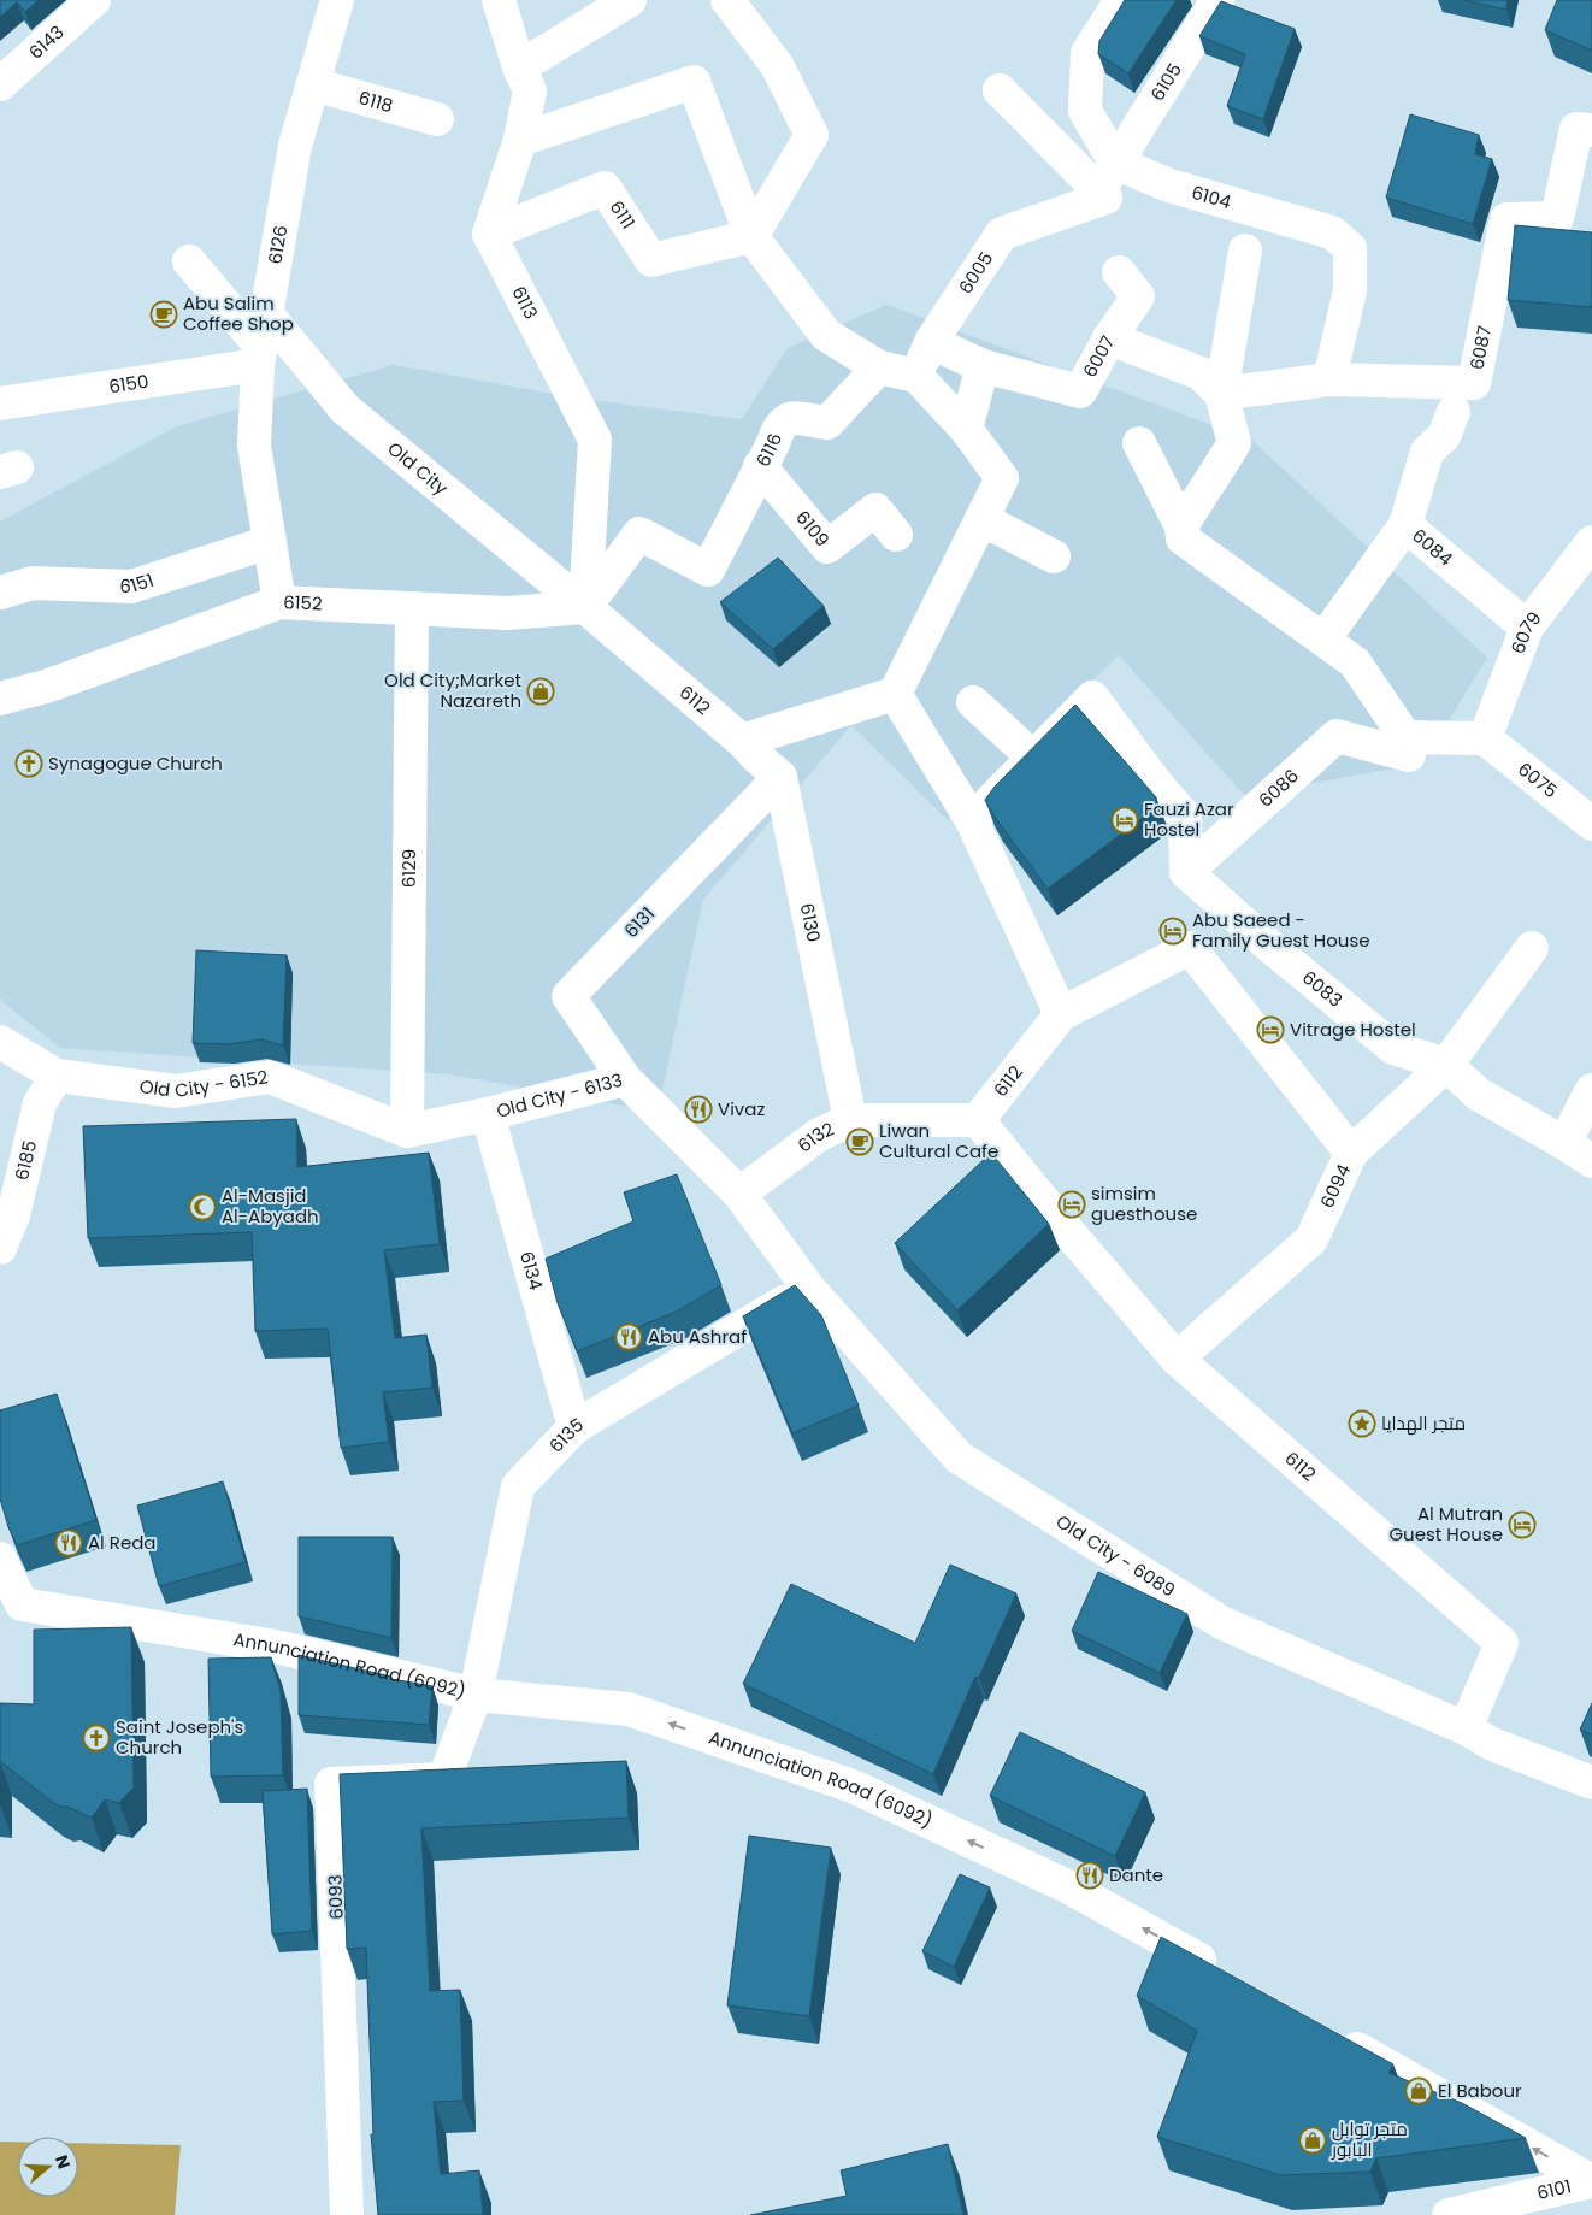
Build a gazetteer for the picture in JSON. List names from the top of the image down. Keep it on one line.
{"streets":{"street":["6143","6105","6118","6104","6111","6126","6005","6113","6087","6007","6150","6116","Old City","6109","6084","6151","6152","6079","6112","6075","6086","6129","6131","6130","6083","Old City - 6152","Old City - 6133","6132","6185","6094","6134","6135","Old City - 6089","Annunciation Road (6092)","6093","6101"]},"crossings":[["6105","6104"],["6118","6126"],["6104","6087"],["6111","6113"],["6126","6150"],["6126","Old City"],["6126","6151"],["6126","6152"],["6005","6007"],["6113","6116"],["6113","Old City"],["6113","6152"],["6113","6112"],["6116","Old City"],["6116","6109"],["6116","6152"],["6116","6112"],["Old City","6152"],["Old City","6112"],["6084","6079"],["6152","6112"],["6152","6129"],["6079","6075"],["6112","6132"],["6112","6094"],["6112","Old City - 6089"],["6086","6083"],["6129","Old City - 6152"],["6129","Old City - 6133"],["6131","6130"],["6131","Old City - 6133"],["6130","6132"],["6083","6094"],["Old City - 6152","Old City - 6133"],["Old City - 6152","6185"],["Old City - 6133","6132"],["Old City - 6133","6134"],["Old City - 6133","Old City - 6089"],["6132","Old City - 6089"],["6134","6135"],["6135","Old City - 6089"],["6135","Annunciation Road (6092)"],["6135","6093"],["Annunciation Road (6092)","6093"]],"one_way":["Annunciation Road (6092)"],"places":{"cafe":["Abu Salim Coffee Shop","Liwan Cultural Cafe"],"shop":["Old City;Market Nazareth","El Babour","متجر توابل البابور"],"church":["Synagogue Church","Saint Joseph's Church"],"hotel":["Fauzi Azar Hostel","Abu Saeed - Family Guest House","Vitrage Hostel","simsim guesthouse","Al Mutran Guest House"],"restaurant":["Vivaz","Abu Ashraf","Al Reda","Dante"],"mosque":["Al-Masjid Al-Abyadh"],"place":["متجر الهدايا"]},"north":"right"}
